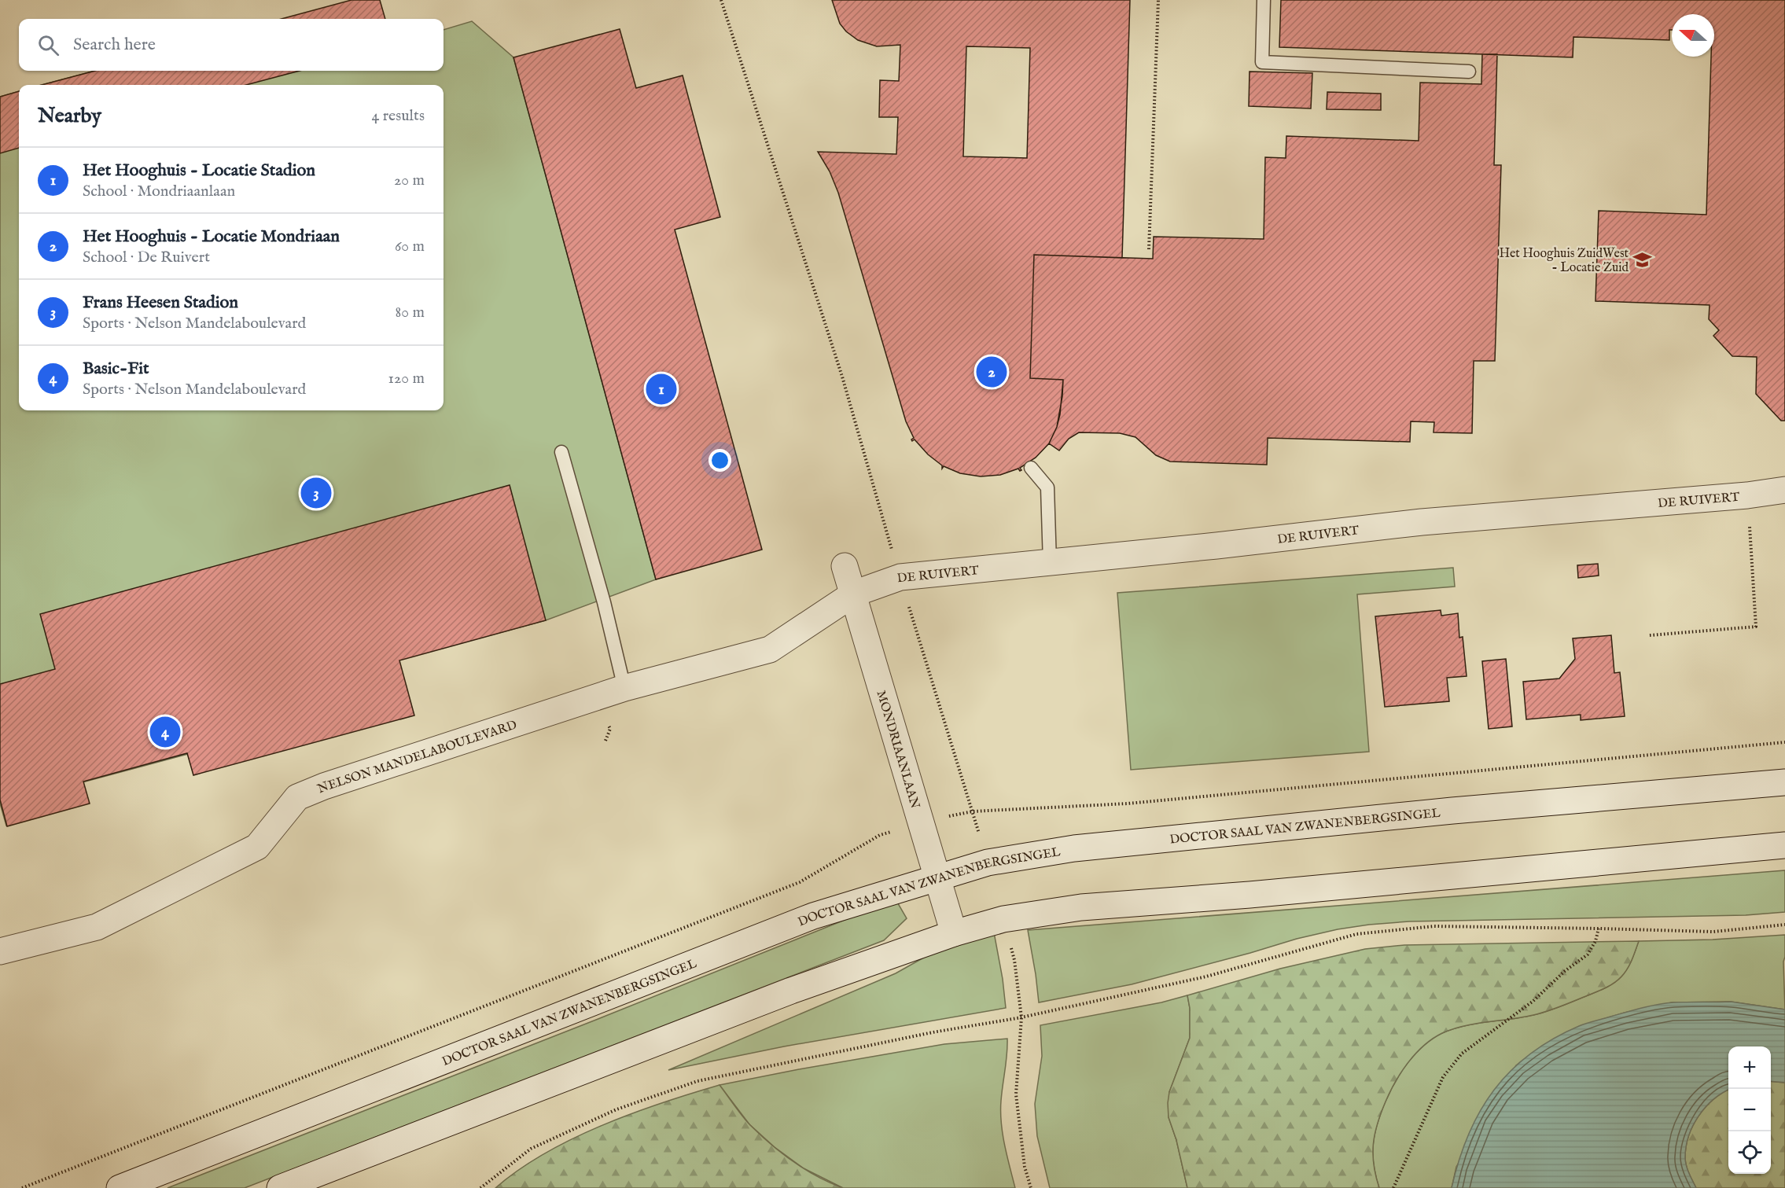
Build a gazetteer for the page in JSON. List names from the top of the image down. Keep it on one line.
{"streets":{"main road":["DE RUIVERT","MONDRIAANLAAN","NELSON MANDELABOULEVARD","DOCTOR SAAL VAN ZWANENBERGSINGEL"]},"crossings":[["DE RUIVERT","MONDRIAANLAAN"],["DE RUIVERT","NELSON MANDELABOULEVARD"],["MONDRIAANLAAN","NELSON MANDELABOULEVARD"],["MONDRIAANLAAN","DOCTOR SAAL VAN ZWANENBERGSINGEL"]],"places":{"school or university":["Het Hooghuis ZuidWest - Locatie Zuid"]},"north":"left","page":{"search":"Search here","heading":["Nearby","4 results"],"list":[{"mark":"1","name":"Het Hooghuis - Locatie Stadion","note":"School · Mondriaanlaan","value":"20 m"},{"mark":"2","name":"Het Hooghuis - Locatie Mondriaan","note":"School · De Ruivert","value":"60 m"},{"mark":"3","name":"Frans Heesen Stadion","note":"Sports · Nelson Mandelaboulevard","value":"80 m"},{"mark":"4","name":"Basic-Fit","note":"Sports · Nelson Mandelaboulevard","value":"120 m"}],"pins":["2","1","3","4"],"map_buttons":["+","−"]}}
